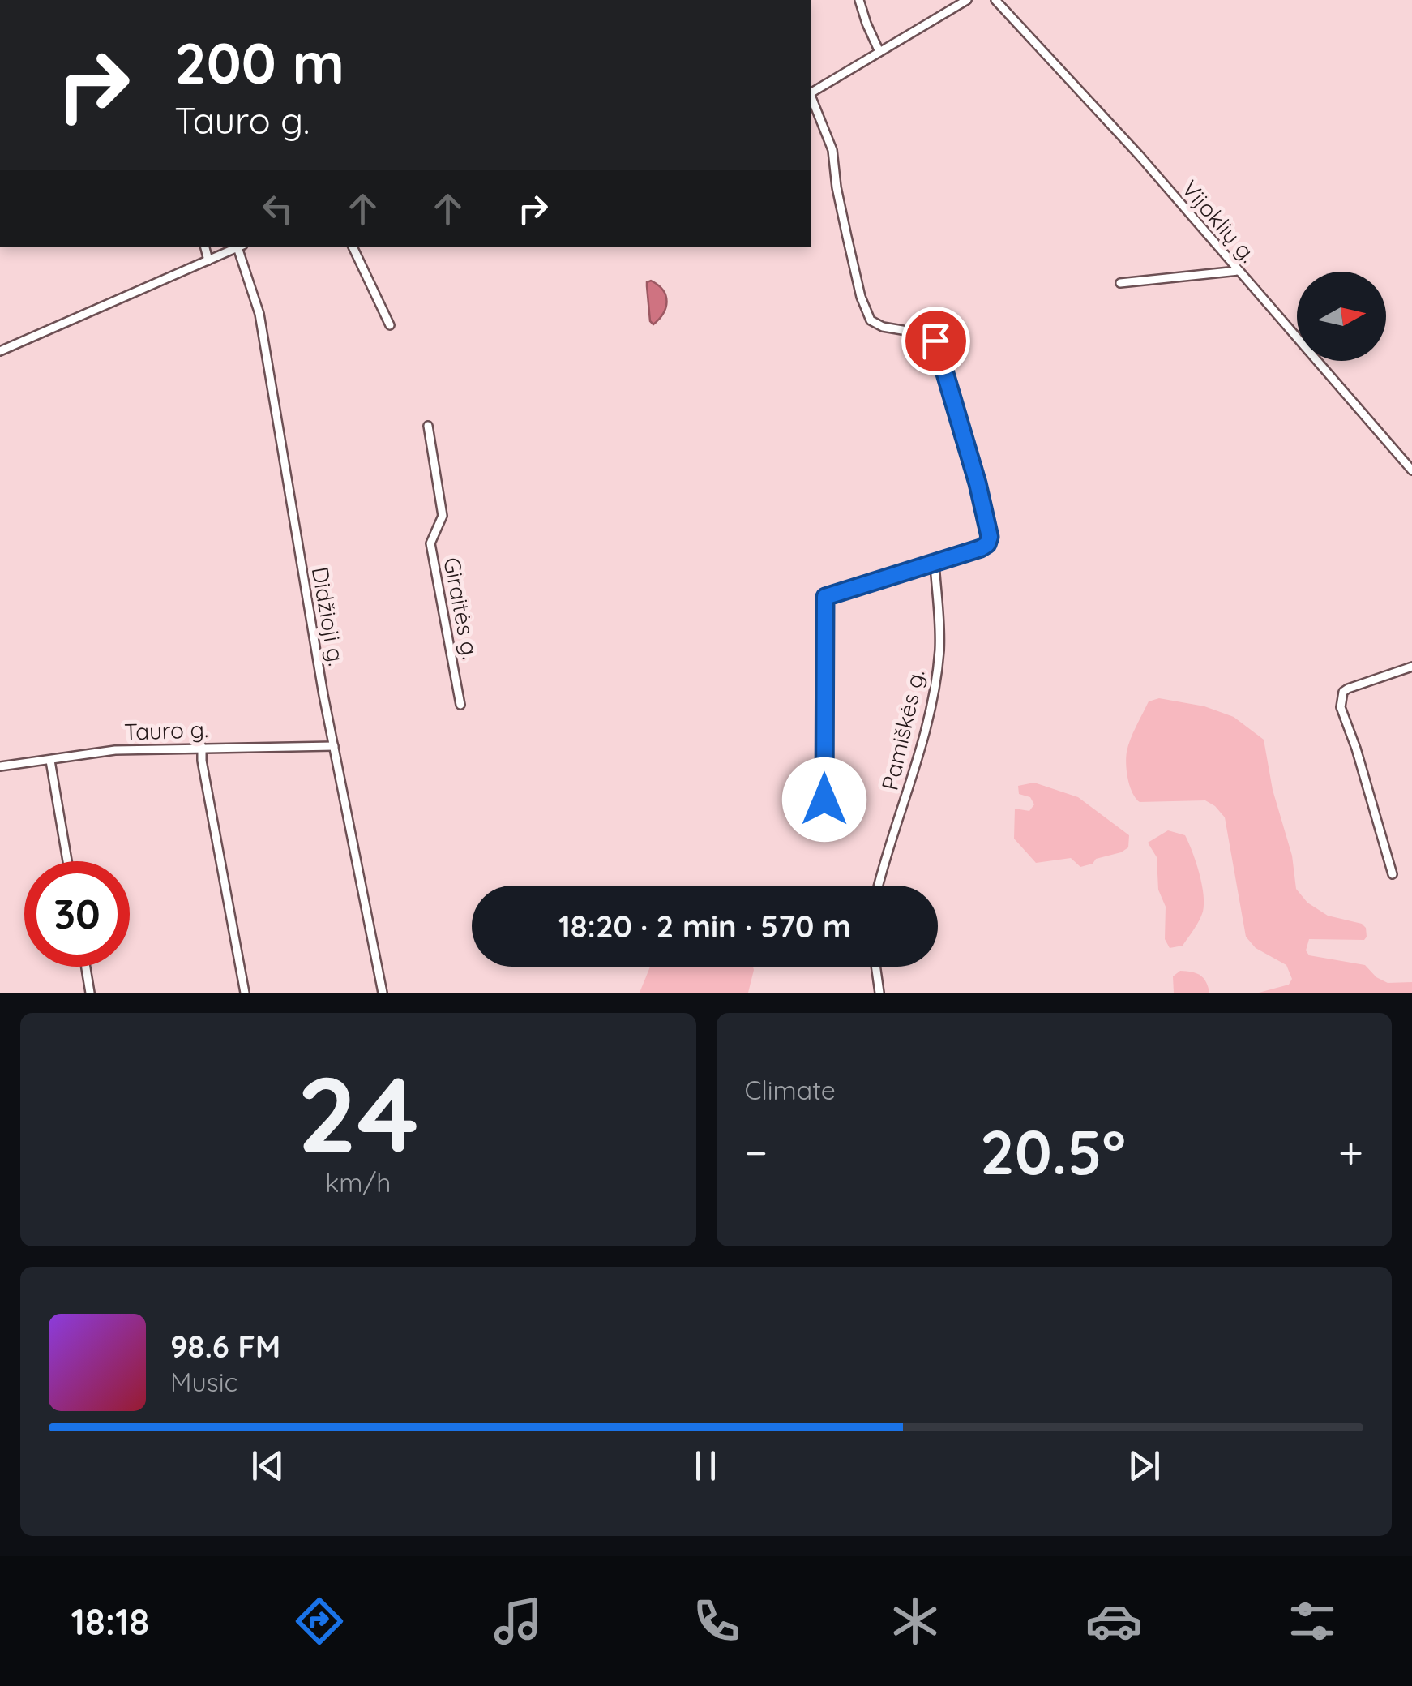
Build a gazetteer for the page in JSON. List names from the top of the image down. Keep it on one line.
{"streets":{"street":["Vijoklių g.","Giraitės g.","Didžioji g.","Pamiškės g.","Tauro g."]},"crossings":[["Didžioji g.","Tauro g."]],"north":"right","page":{"turn":["200 m","Tauro g."],"limit":"30","trip":"18:20 · 2 min · 570 m","tile":[["24","km/h"],"Climate"],"heat":["−","20.5°","+"],"song":["98.6 FM","Music"],"tabs":"18:18"}}
